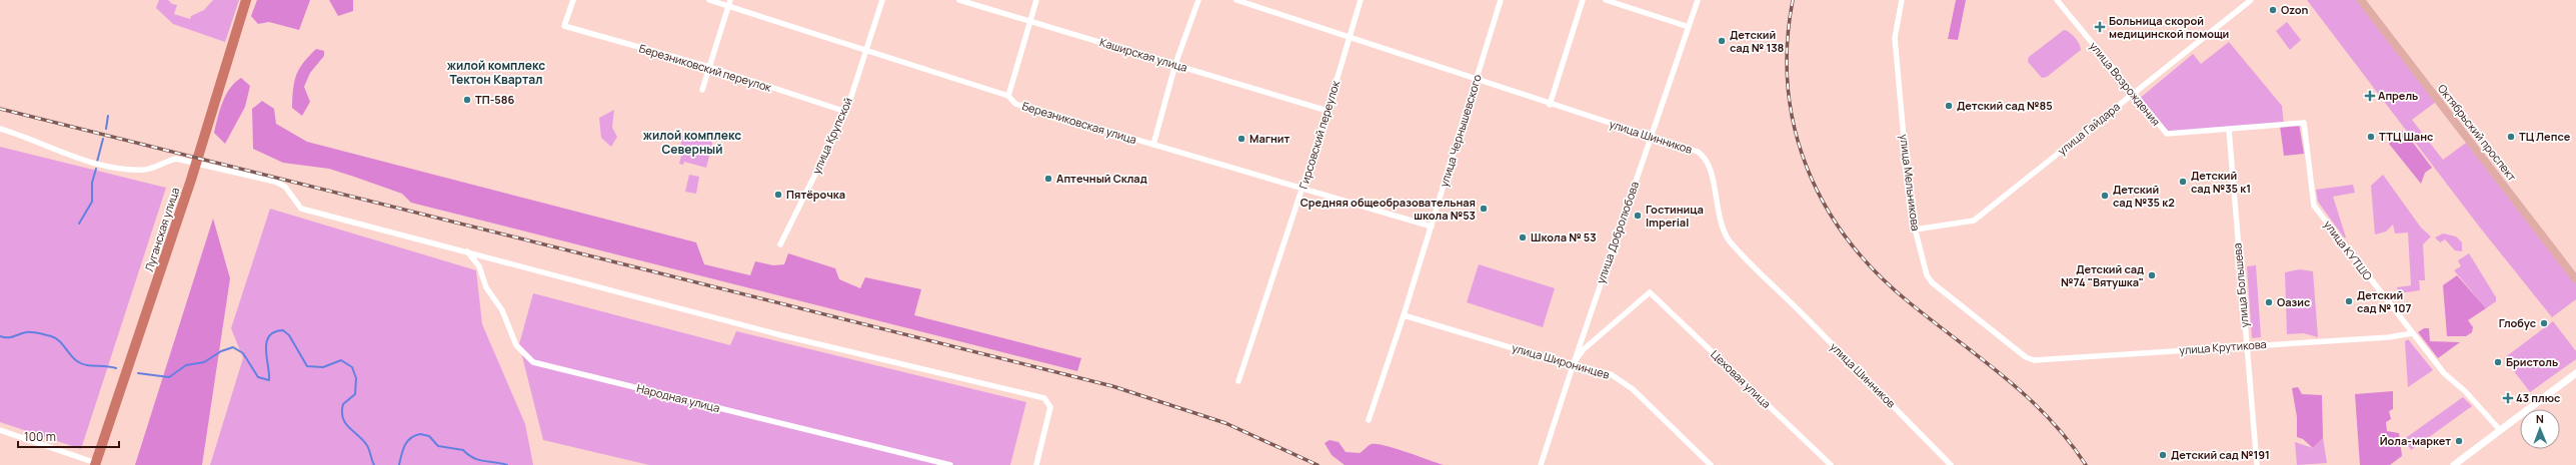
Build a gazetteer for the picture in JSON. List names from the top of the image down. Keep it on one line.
{"streets":{"highway":["Луганская улица"],"main road":["Октябрьский проспект"],"street":["Каширская улица","Березниковский переулок","улица Возрождения","Березниковская улица","улица Гайдара","улица Чернышевского","Гирсовский переулок","улица Крупской","улица Шинников","улица Мельникова","улица Добролюбова","улица КУТШО","улица Большева","улица Крутикова","улица Широнинцев","Цеховая улица","Народная улица"]},"crossings":[["Каширская улица","Гирсовский переулок"],["Березниковский переулок","улица Крупской"],["улица Возрождения","улица Гайдара"],["улица Возрождения","улица КУТШО"],["улица Возрождения","улица Большева"],["Березниковская улица","улица Чернышевского"],["Березниковская улица","Гирсовский переулок"],["Березниковская улица","улица Крупской"],["улица Гайдара","улица Мельникова"],["улица Чернышевского","улица Шинников"],["улица Чернышевского","улица Широнинцев"],["Гирсовский переулок","улица Шинников"],["улица Шинников","улица Добролюбова"],["улица Мельникова","улица Крутикова"],["улица Добролюбова","улица Широнинцев"],["улица Добролюбова","Цеховая улица"],["улица КУТШО","улица Крутикова"],["улица Большева","улица Крутикова"],["улица Широнинцев","Цеховая улица"]],"districts":["жилой комплекс Тектон Квартал","жилой комплекс Северный"],"places":{"other":["Ozon","Детский сад № 138","ТП-586","Детский сад №85","ТТЦ Шанс","ТЦ Лепсе","Магнит","Аптечный Склад","Детский сад №35 к1","Пятёрочка","Детский сад №35 к2","Средняя общеобразовательная школа №53","Гостиница Imperial","Школа № 53","Детский сад №74 \"Вятушка\"","Детский сад № 107","Оазис","Глобус","Бристоль","Йола-маркет","Детский сад №191"],"health":["Больница скорой медицинской помощи","Апрель","43 плюс"]},"scale_bar":"100 m","north":"top"}
